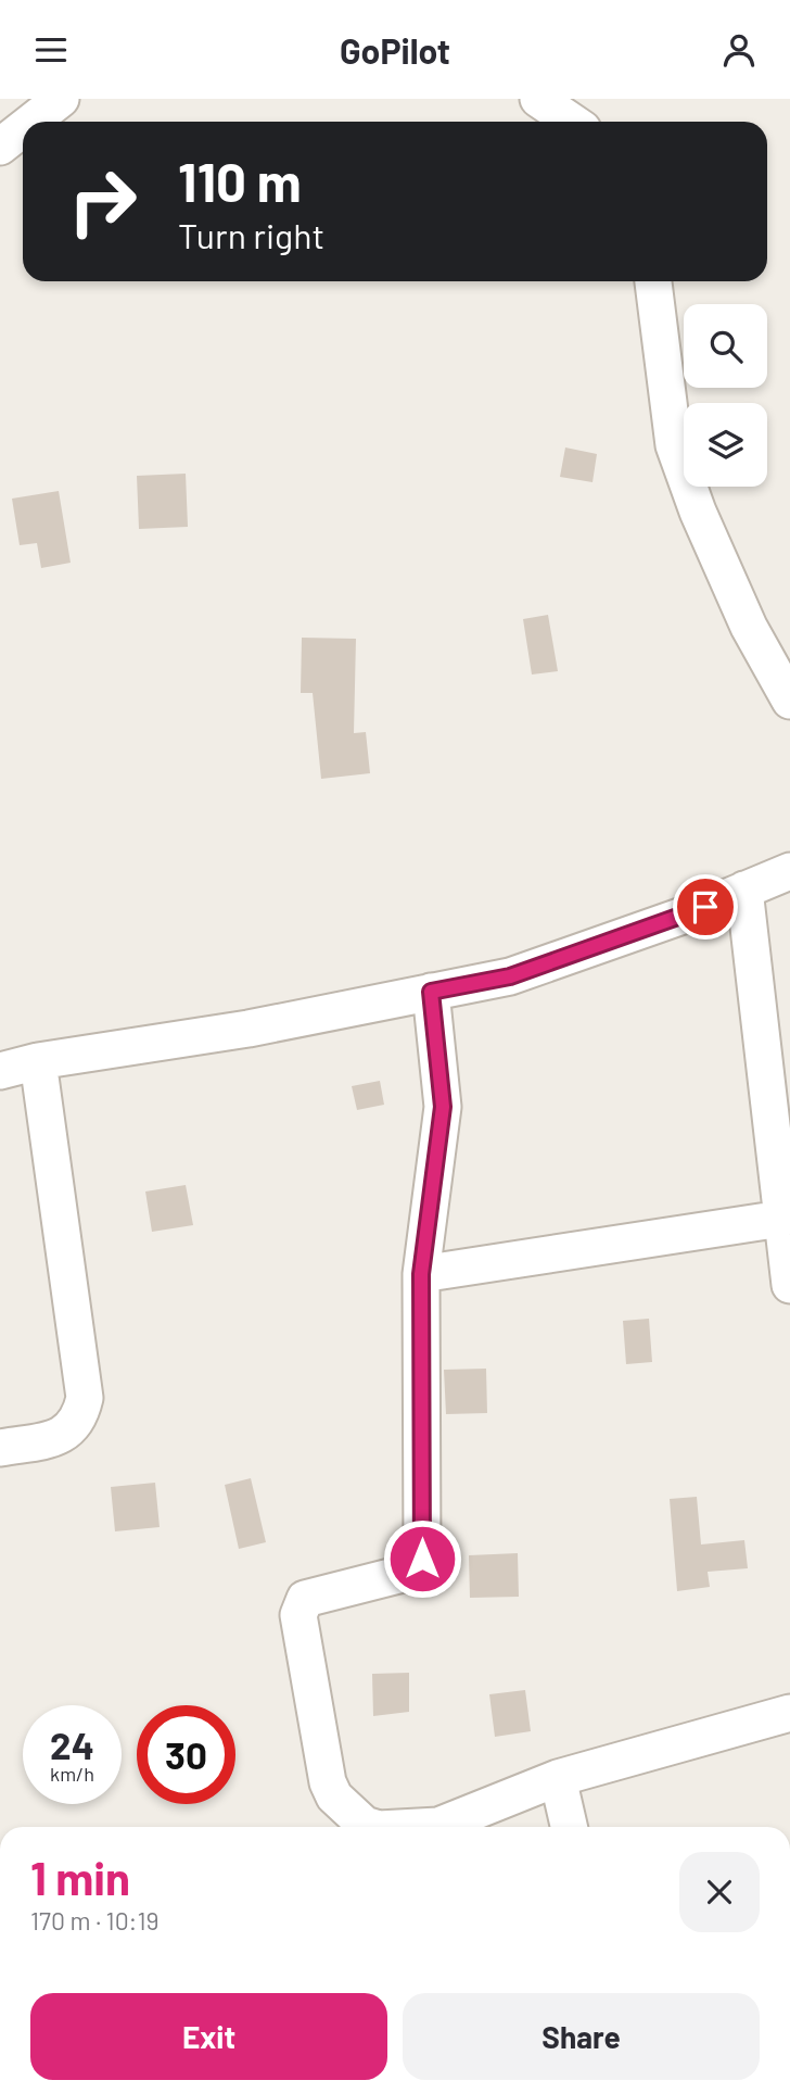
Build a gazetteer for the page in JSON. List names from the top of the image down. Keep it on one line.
{"page":{"header":"GoPilot","turn":["110 m","Turn right"],"speed":"24 km/h","limit":"30","heading":["1 min","170 m · 10:19"],"buttons":["Exit","Share"]}}
